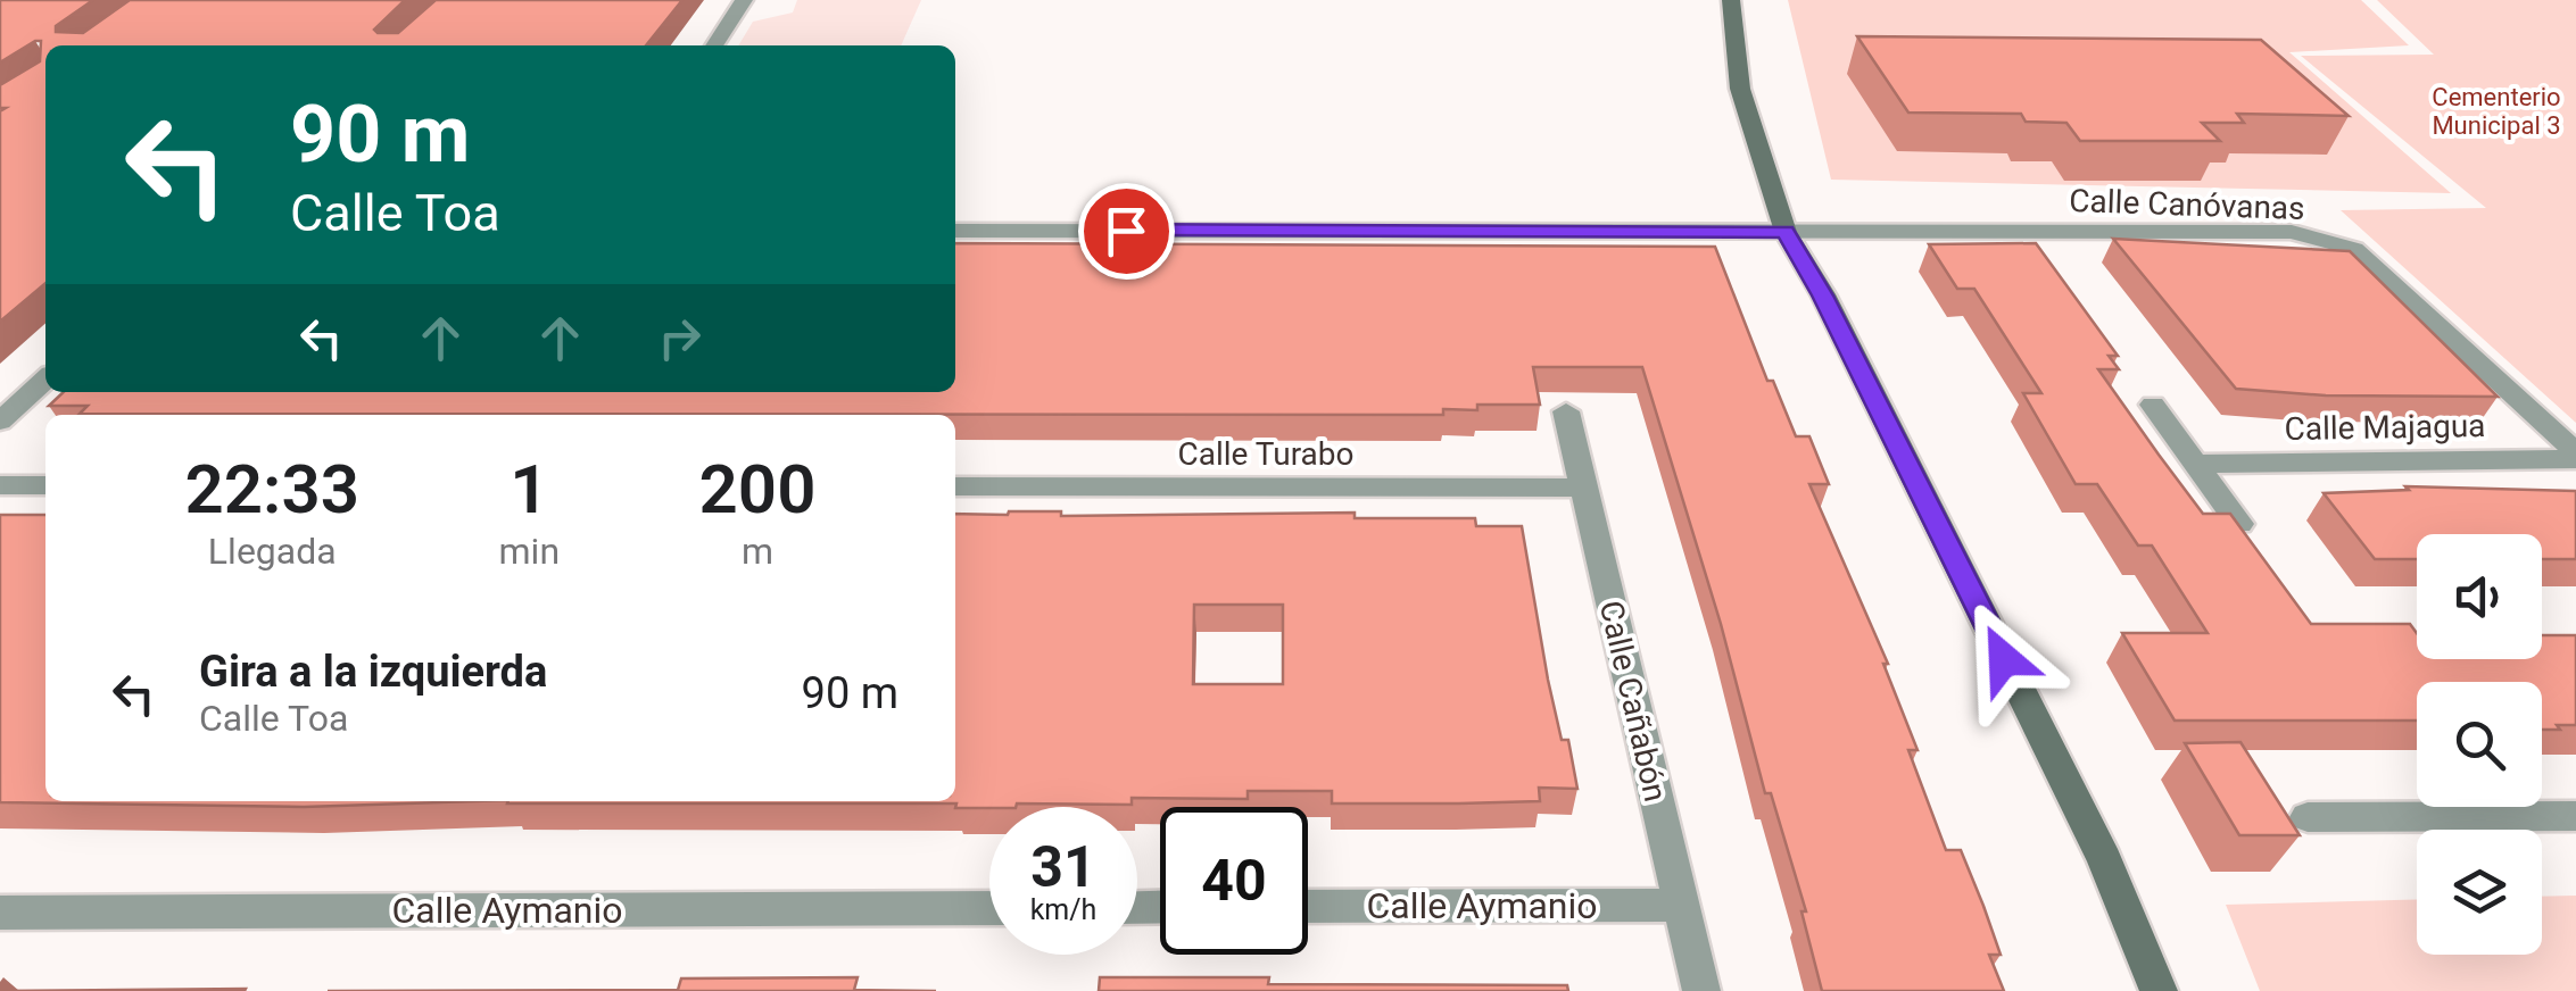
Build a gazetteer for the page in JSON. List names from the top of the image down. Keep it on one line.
{"streets":{"street":["Calle Canóvanas","Calle Majagua","Calle Turabo","Calle Cañabón","Calle Aymanio"]},"crossings":[["Calle Canóvanas","Calle Majagua"],["Calle Turabo","Calle Cañabón"],["Calle Cañabón","Calle Aymanio"]],"parks":["Cementerio Municipal 3"],"page":{"turn":["90 m","Calle Toa"],"eta":["22:33","Llegada","1","min","200","m"],"list":[{"name":"Gira a la izquierda","note":"Calle Toa","value":"90 m"}],"speed":"31 km/h","limit":"40"}}
